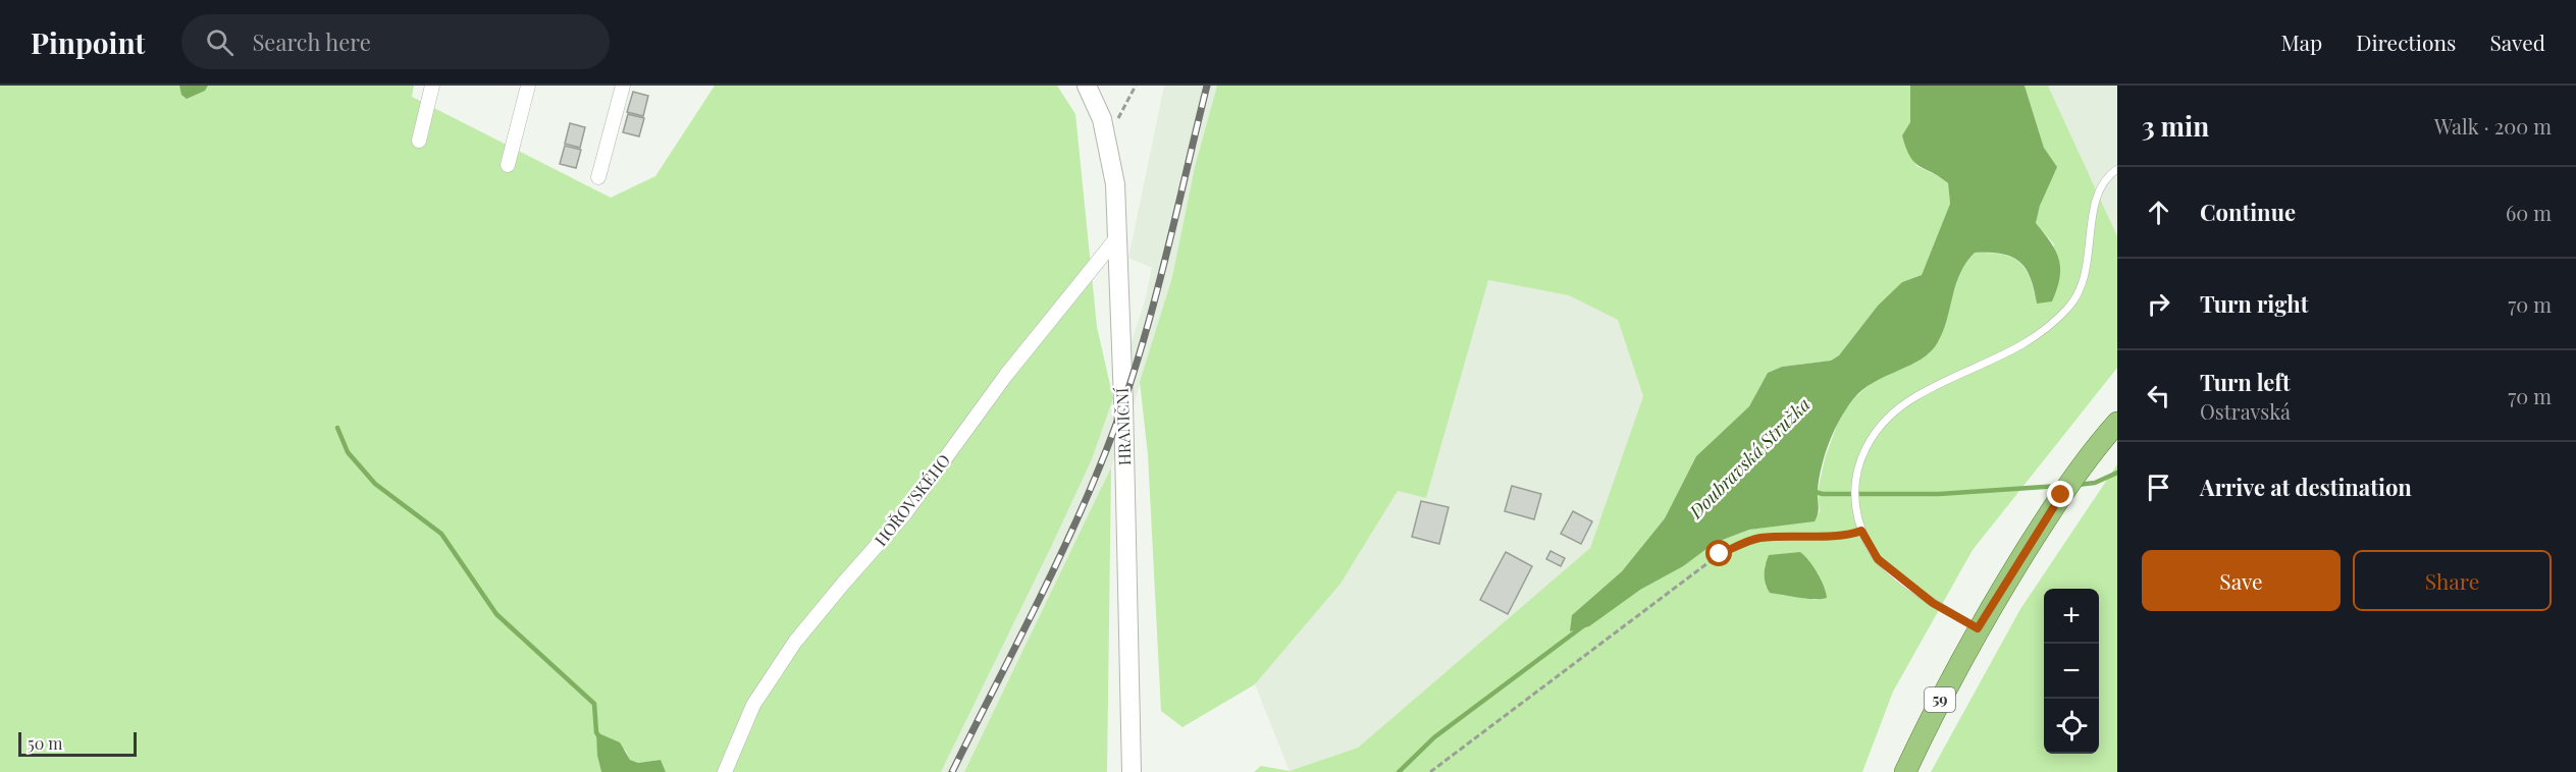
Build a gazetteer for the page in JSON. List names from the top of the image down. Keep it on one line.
{"streets":{"main road":["HRANIČNÍ","59"],"street":["HOŘOVSKÉHO"]},"crossings":[["HRANIČNÍ","HOŘOVSKÉHO"]],"water":["Doubravská Stružka"],"scale_bar":"50 m","page":{"header":"Pinpoint","search":"Search here","nav":["Map","Directions","Saved"],"heading":["3 min","Walk · 200 m"],"list":[["Continue","60 m"],["Turn right","70 m"],["Turn left","Ostravská","70 m"],"Arrive at destination"],"buttons":["Save","Share"],"map_buttons":["+","−"],"scale":"50 m"}}
